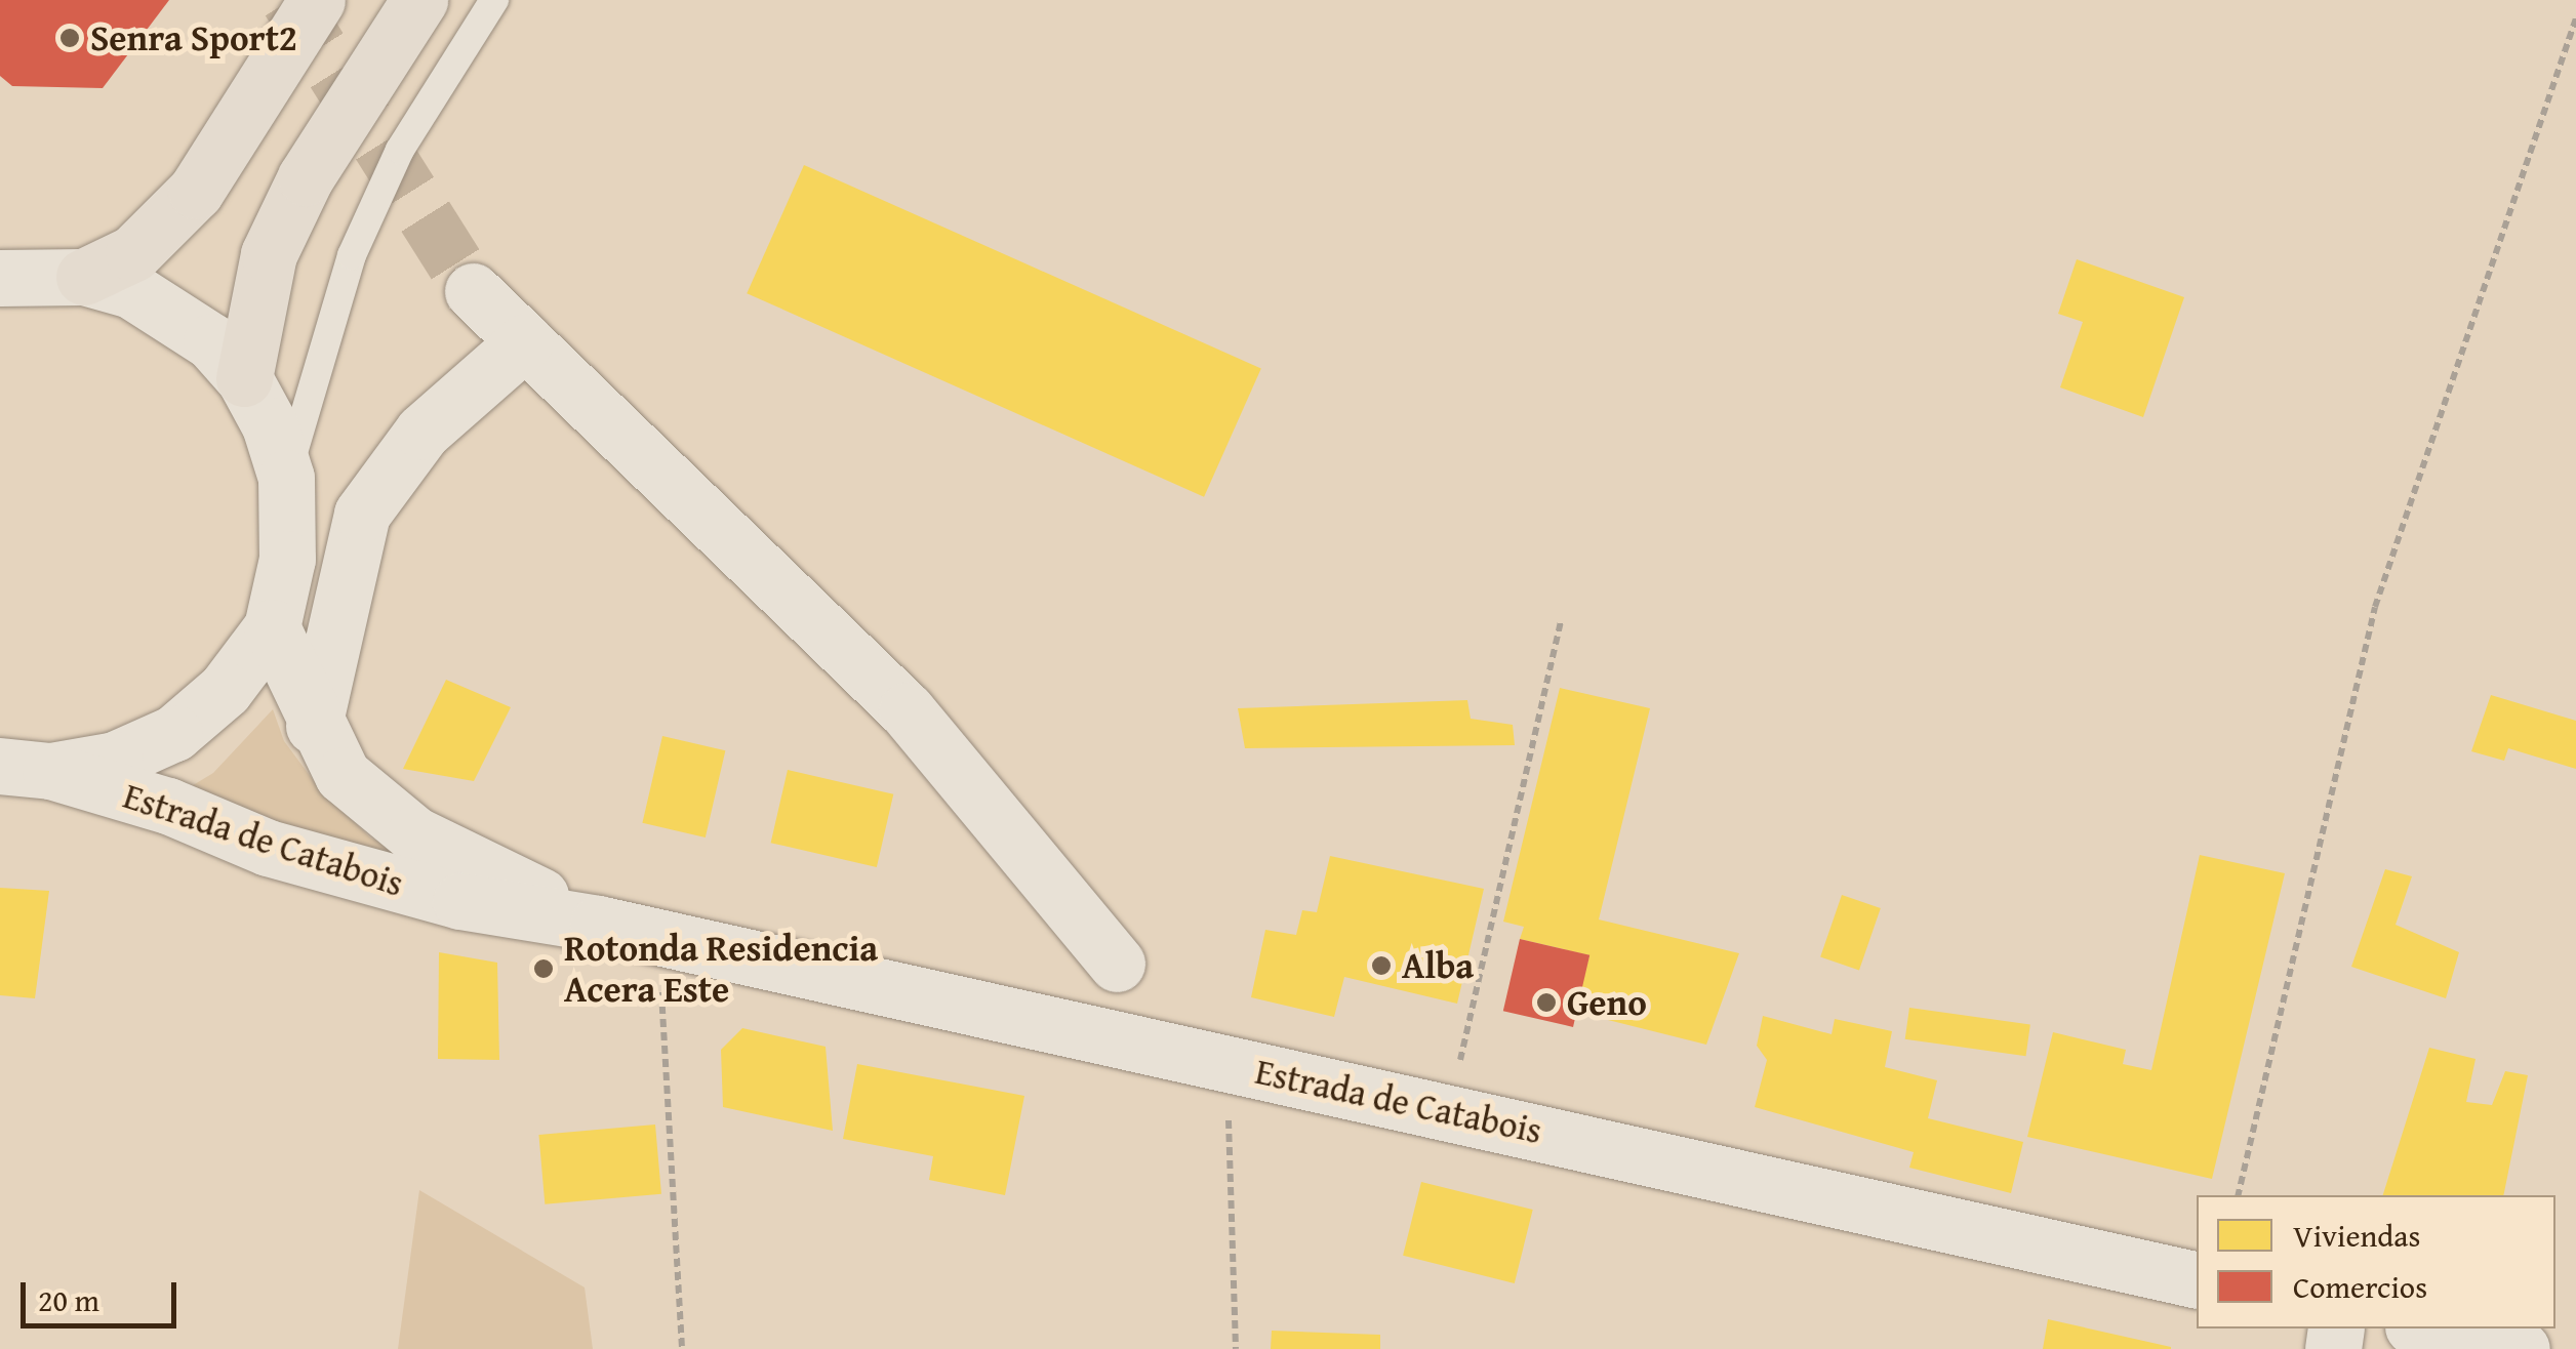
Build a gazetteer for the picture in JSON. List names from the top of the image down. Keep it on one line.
{"streets":{"main road":["Estrada de Catabois"]},"places":["Senra Sport2","Alba","Rotonda Residencia Acera Este","Geno"],"legend":["Viviendas","Comercios"],"scale_bar":"20 m"}
